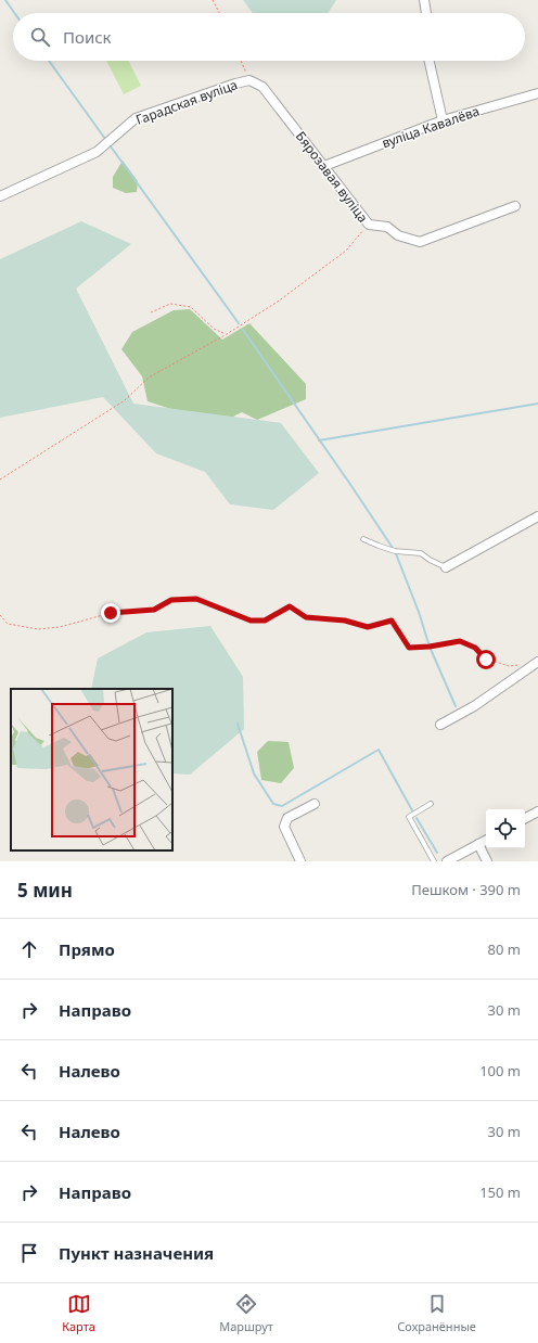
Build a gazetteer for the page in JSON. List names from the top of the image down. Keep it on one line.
{"streets":{"street":["Гарадская вуліца","вуліца Кавалёва","Бярозавая вуліца"]},"crossings":[["Гарадская вуліца","Бярозавая вуліца"],["вуліца Кавалёва","Бярозавая вуліца"]],"page":{"search":"Поиск","heading":["5 мин","Пешком · 390 m"],"list":[["Прямо","80 m"],["Направо","30 m"],["Налево","100 m"],["Налево","30 m"],["Направо","150 m"],"Пункт назначения"],"nav":["Карта","Маршрут","Сохранённые"]}}
